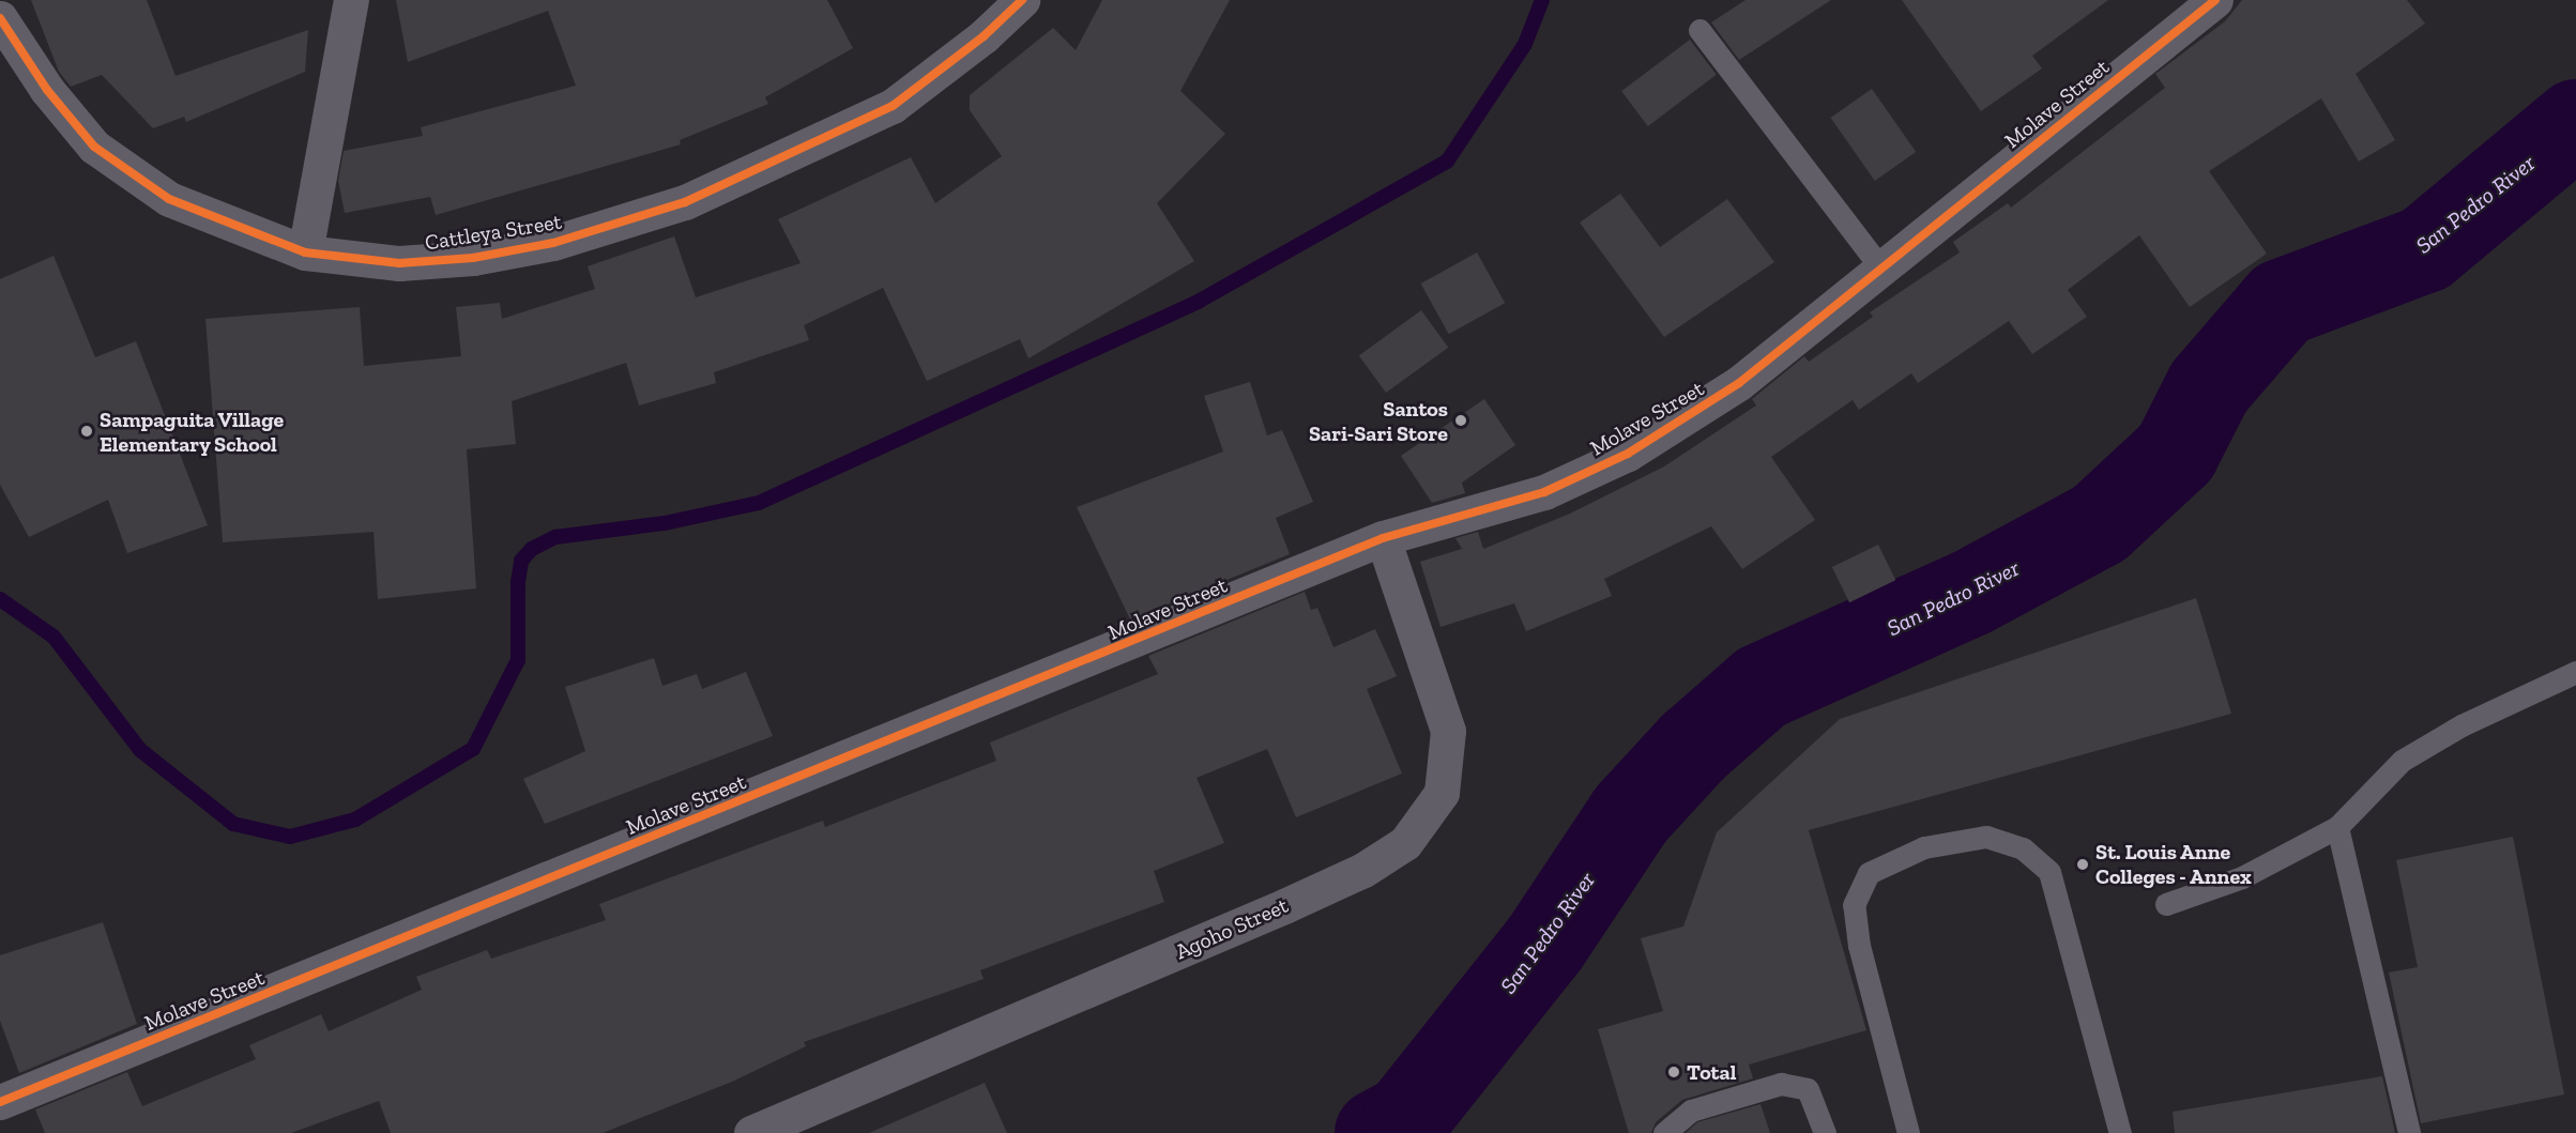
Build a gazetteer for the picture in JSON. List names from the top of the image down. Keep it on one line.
{"streets":{"street":["Molave Street","Cattleya Street","Agoho Street"]},"crossings":[["Molave Street","Agoho Street"]],"water":["San Pedro River"],"places":["Santos Sari-Sari Store","Sampaguita Village Elementary School","St. Louis Anne Colleges - Annex","Total"]}
